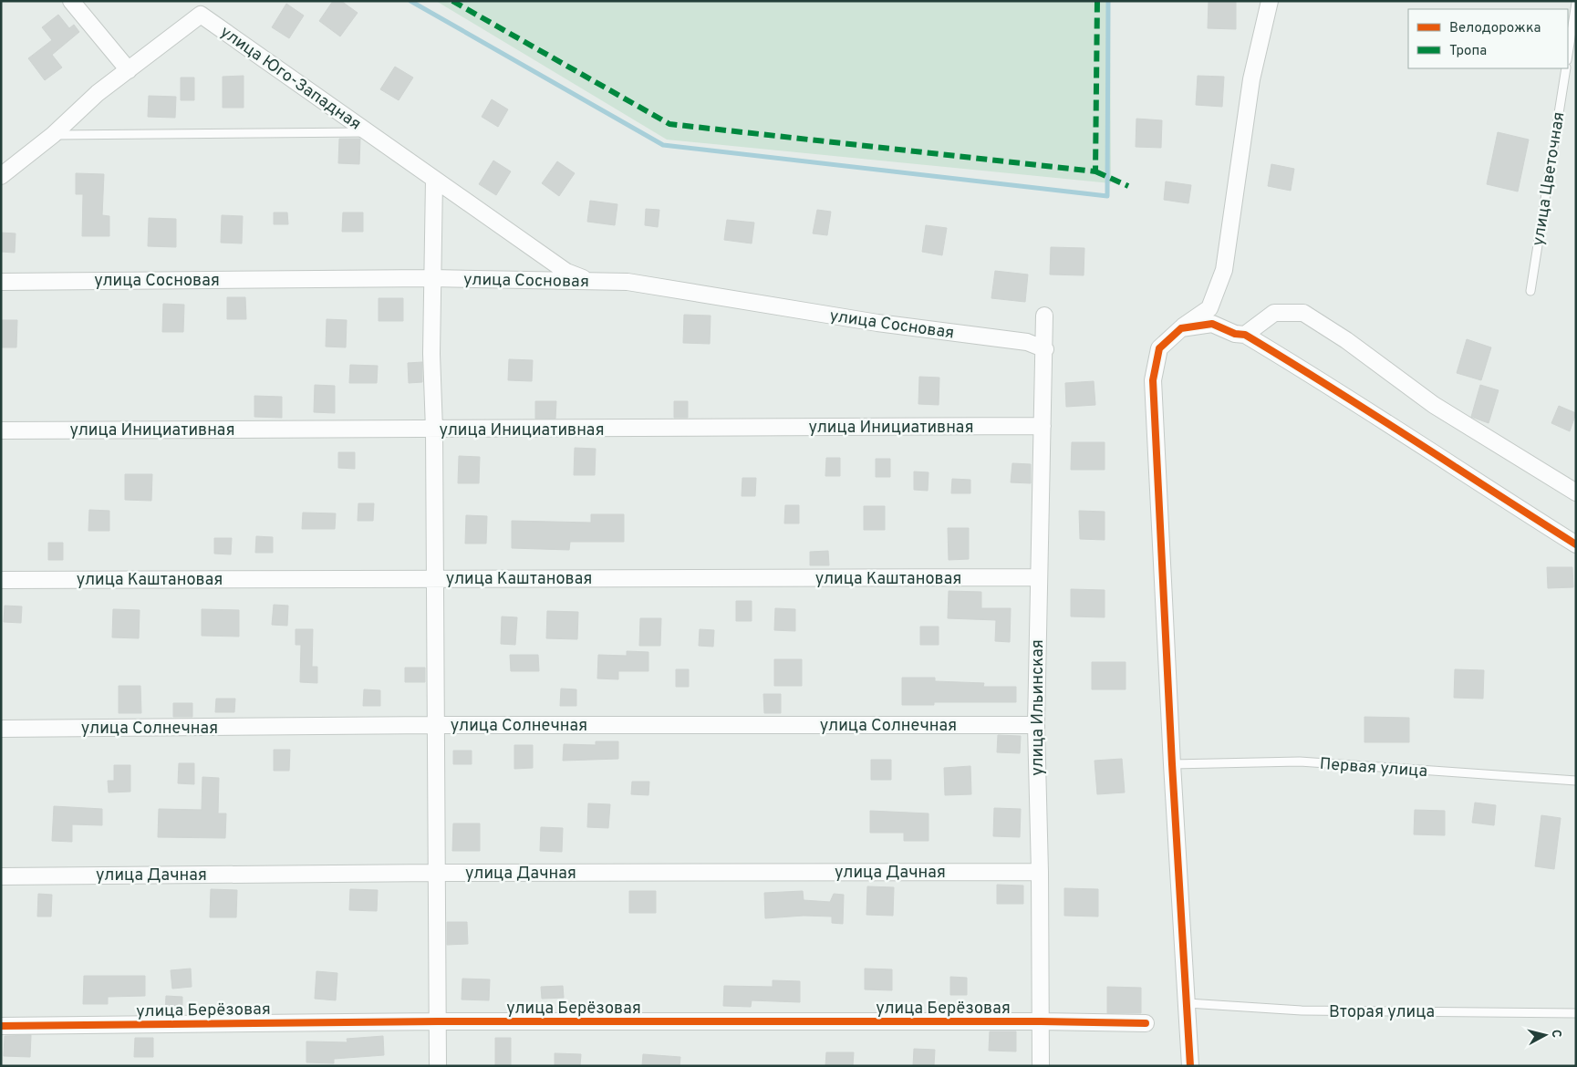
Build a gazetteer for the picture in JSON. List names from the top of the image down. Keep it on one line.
{"streets":{"street":["улица Юго-Западная","улица Сосновая","улица Инициативная","улица Каштановая","улица Ильинская","улица Солнечная","улица Дачная","улица Берёзовая"],"lane":["улица Цветочная","Первая улица","Вторая улица"]},"crossings":[["улица Юго-Западная","улица Сосновая"],["улица Сосновая","улица Ильинская"],["улица Инициативная","улица Ильинская"],["улица Каштановая","улица Ильинская"],["улица Ильинская","улица Солнечная"],["улица Ильинская","улица Дачная"],["улица Ильинская","улица Берёзовая"]],"legend":["Велодорожка","Тропа"],"north":"right"}
